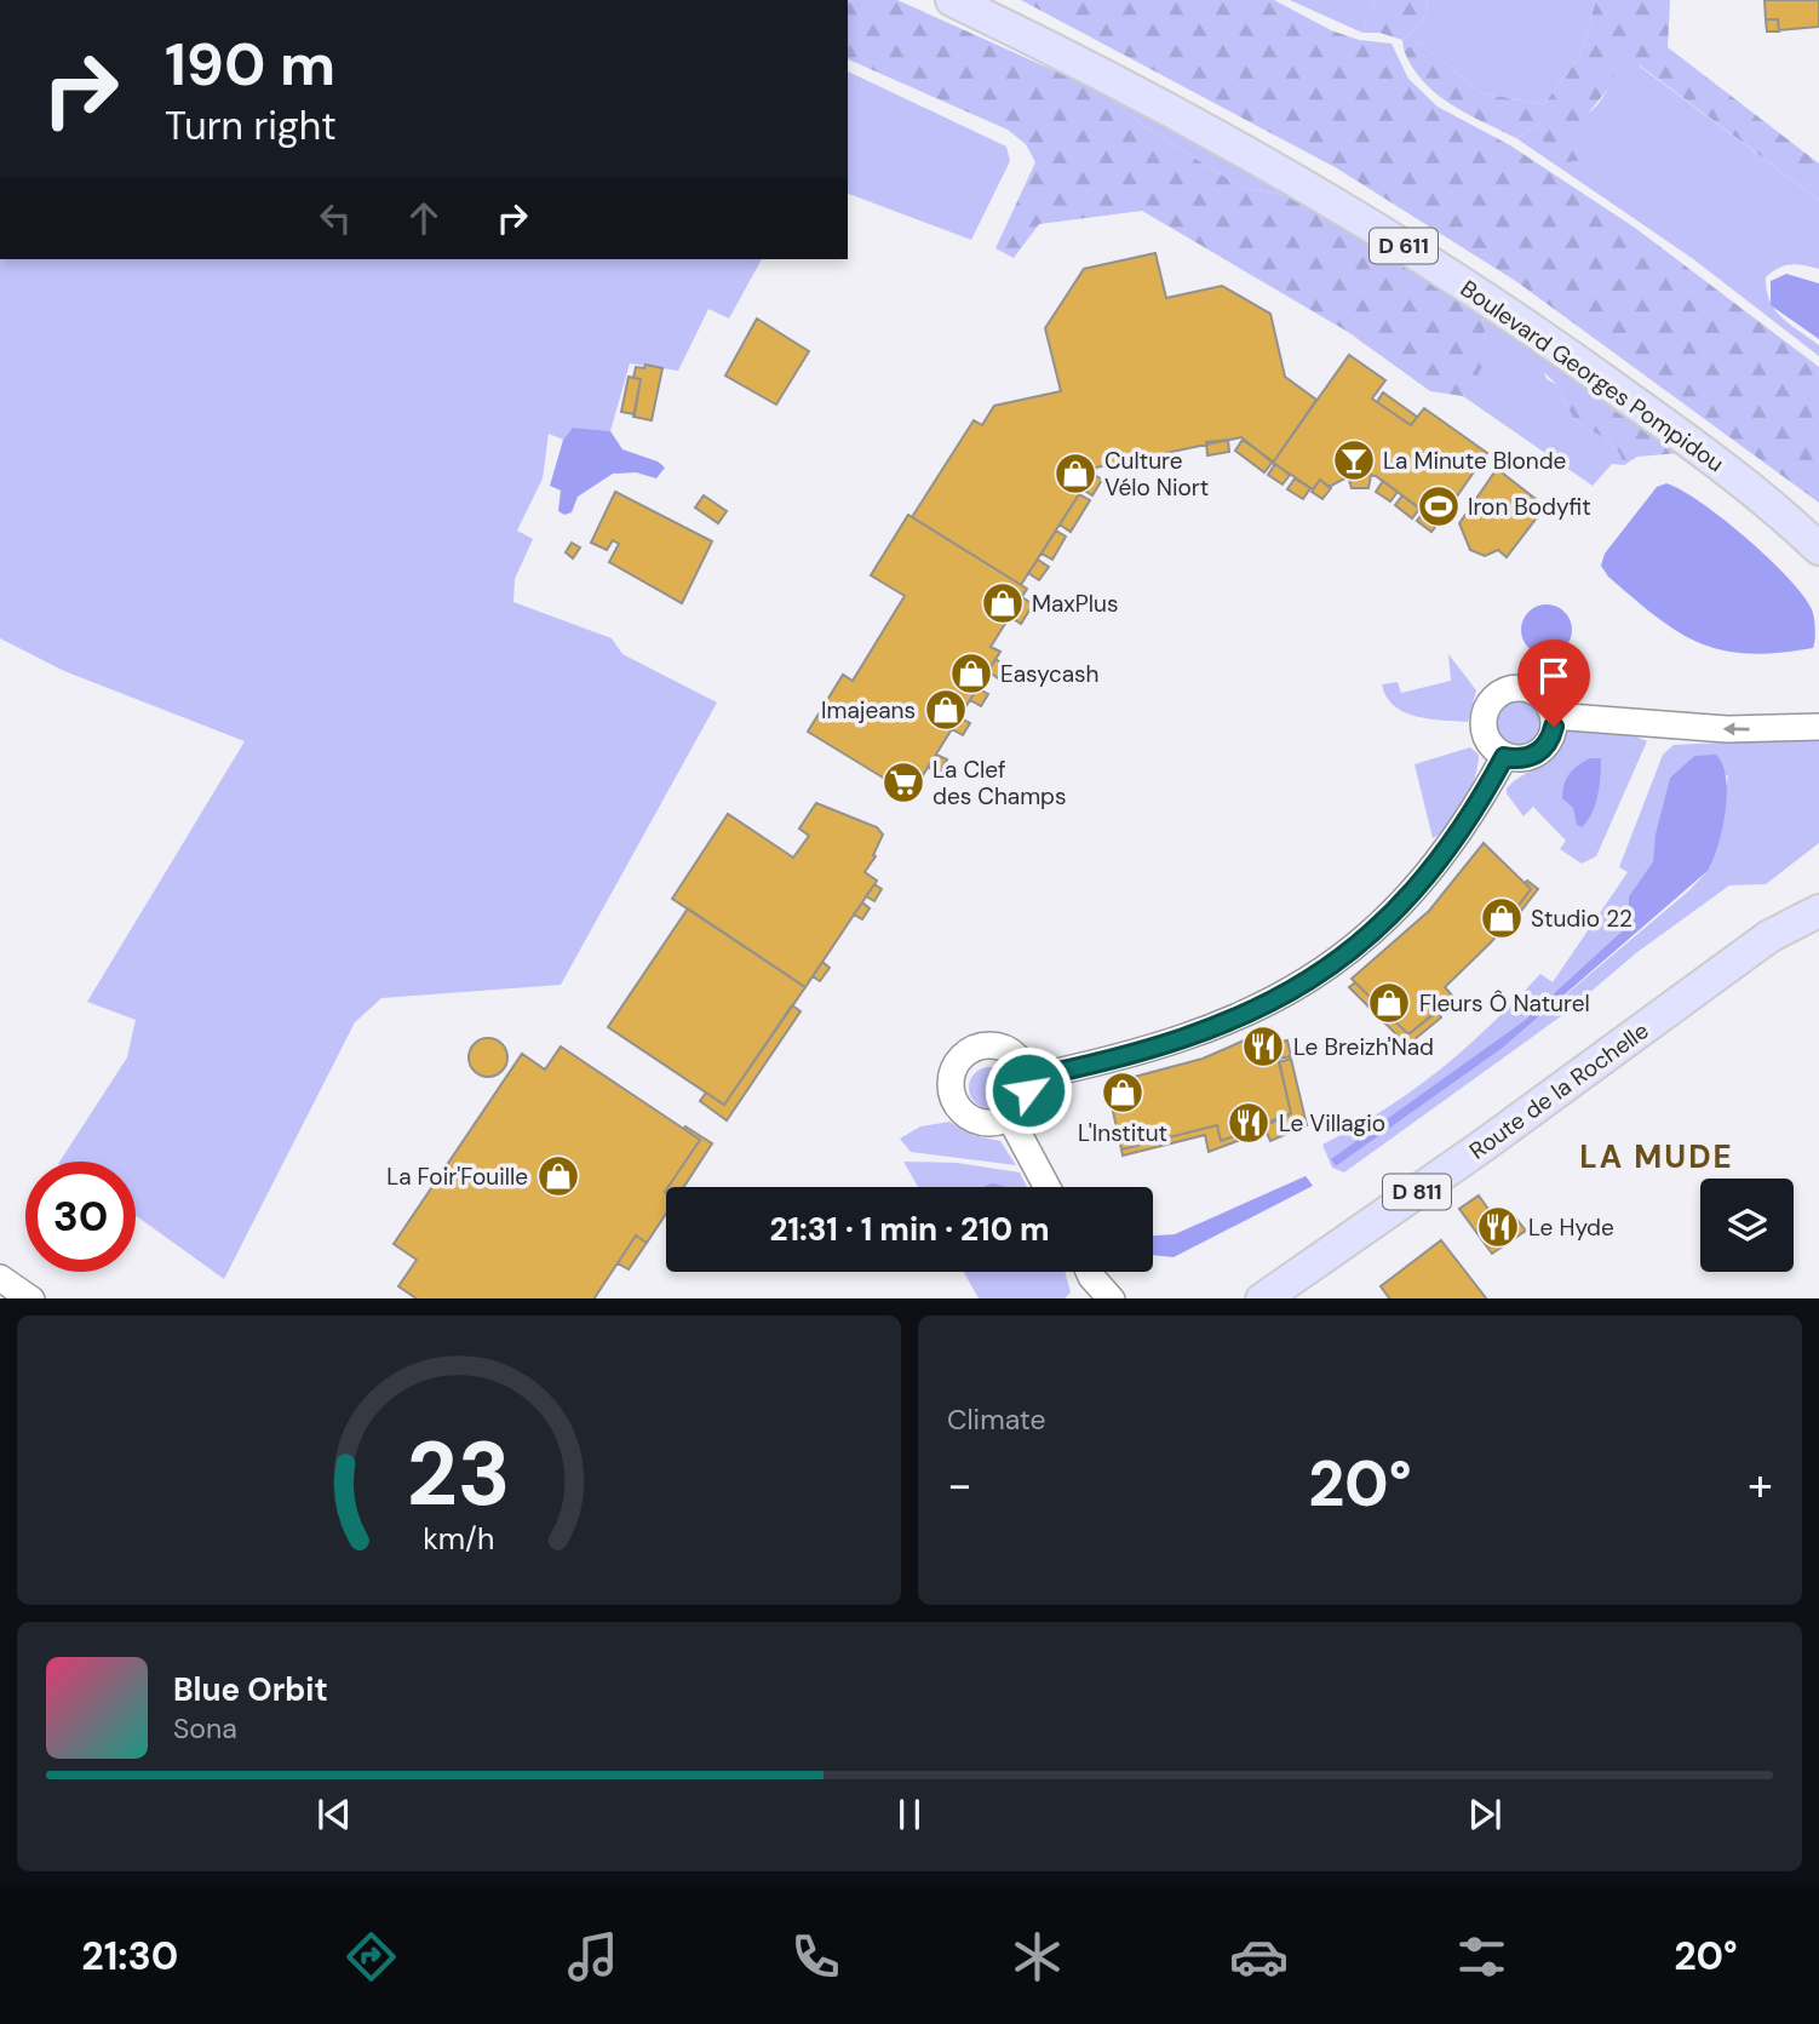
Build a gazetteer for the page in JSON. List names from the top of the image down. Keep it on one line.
{"streets":{"main road":["D 611","Boulevard Georges Pompidou","Route de la Rochelle","D 811"]},"districts":["LA MUDE"],"places":{"bar":["La Minute Blonde"],"shop":["Culture Vélo Niort","MaxPlus","Easycash","Imajeans","Studio 22","Fleurs Ô Naturel","L'Institut","La Foir'Fouille"],"sports":["Iron Bodyfit"],"supermarket":["La Clef des Champs"],"restaurant":["Le Breizh'Nad","Le Villagio","Le Hyde"]},"page":{"turn":["190 m","Turn right"],"limit":"30","trip":"21:31 · 1 min · 210 m","tile":"Climate","heat":["−","20°","+"],"song":["Blue Orbit","Sona"],"tabs":["21:30","20°"],"gauge":["23","km/h"]}}
